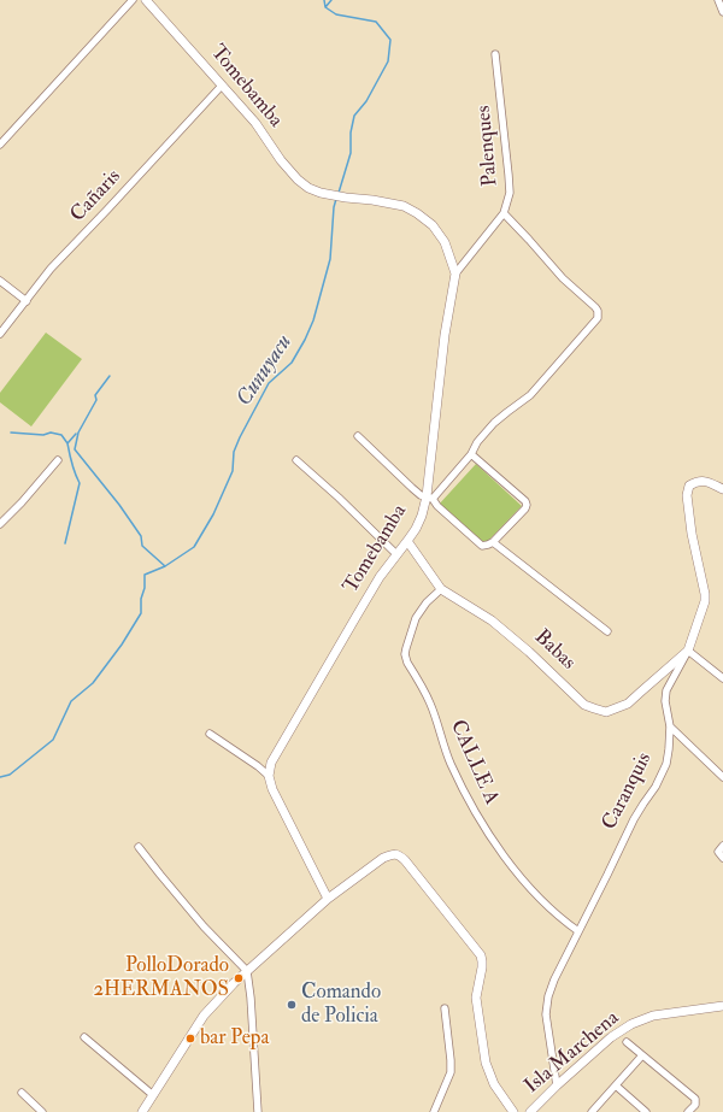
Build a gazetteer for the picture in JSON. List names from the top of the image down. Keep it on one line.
{"streets":{"street":["Tomebamba","Palenques","Cañaris","Babas","CALLE A","Caranquis","Isla Marchena"]},"crossings":[["Tomebamba","Palenques"],["Tomebamba","Cañaris"],["Tomebamba","Babas"],["Babas","CALLE A"],["Babas","Caranquis"],["CALLE A","Caranquis"],["Caranquis","Isla Marchena"]],"water":["Cunuyacu"],"places":["PolloDorado 2HERMANOS","Comando de Policia","bar Pepa"]}
